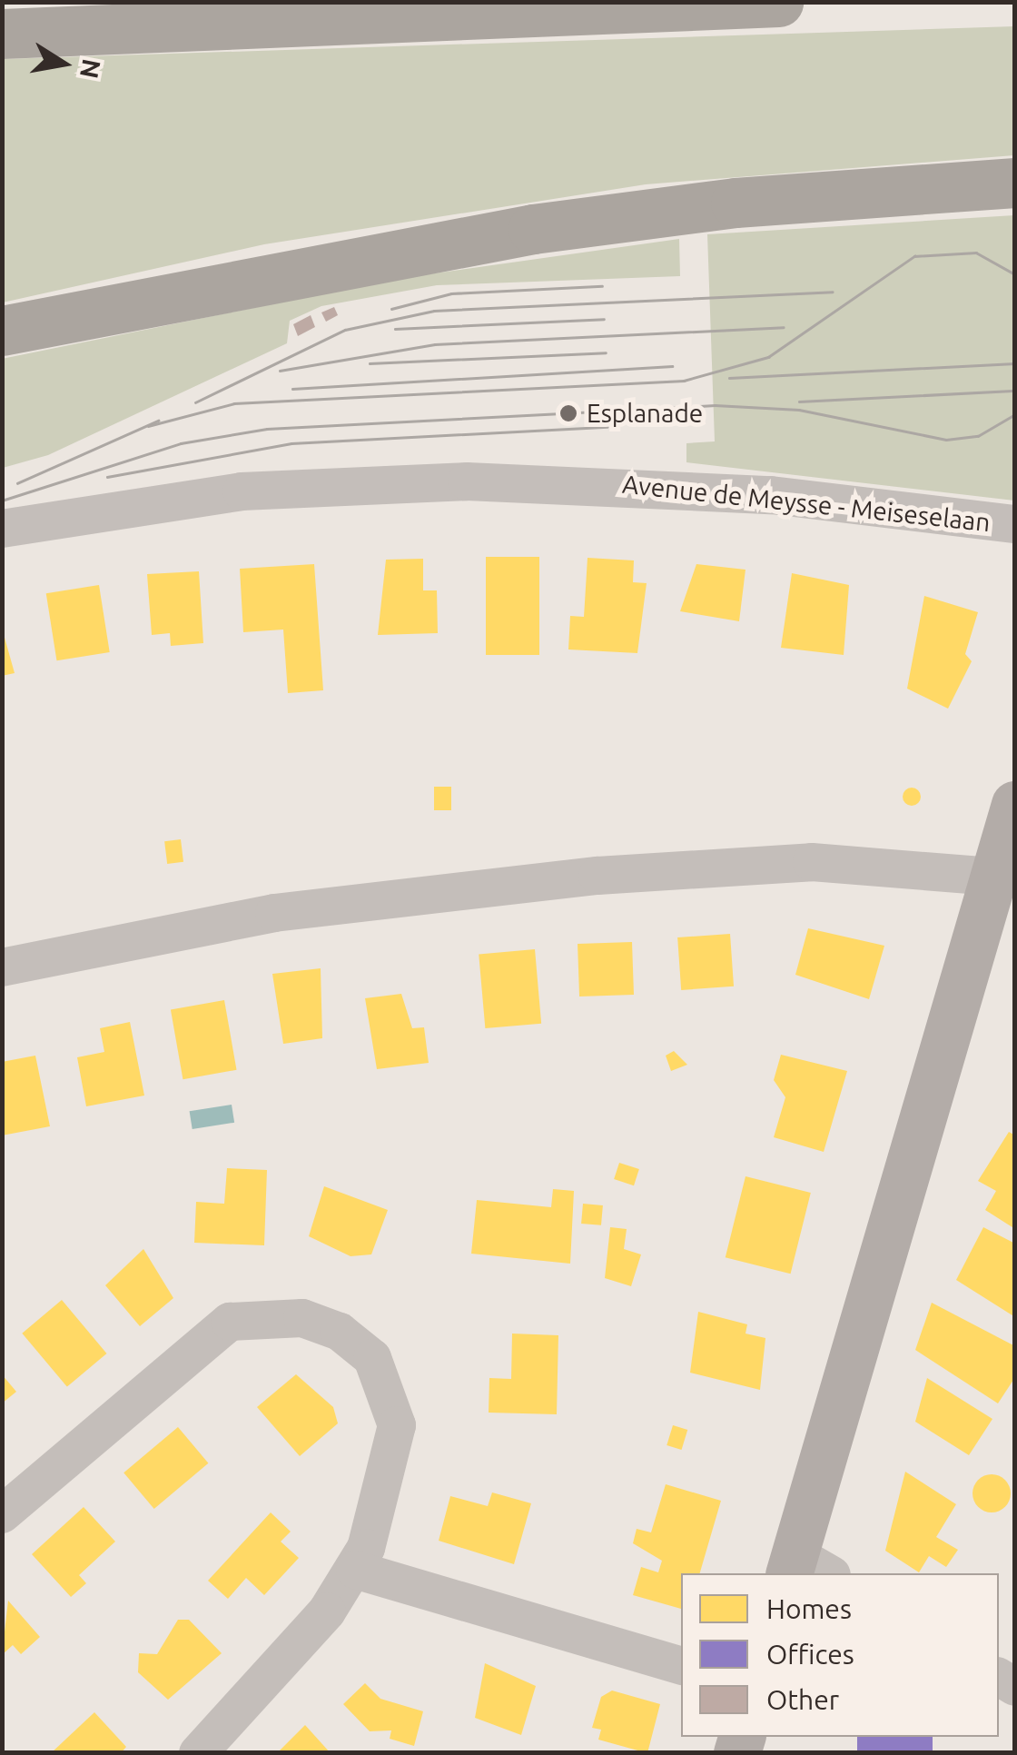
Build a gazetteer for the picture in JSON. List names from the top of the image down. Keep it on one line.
{"streets":{"street":["Avenue de Meysse - Meiseselaan"]},"places":["Esplanade"],"legend":["Homes","Offices","Other"],"north":"right"}
